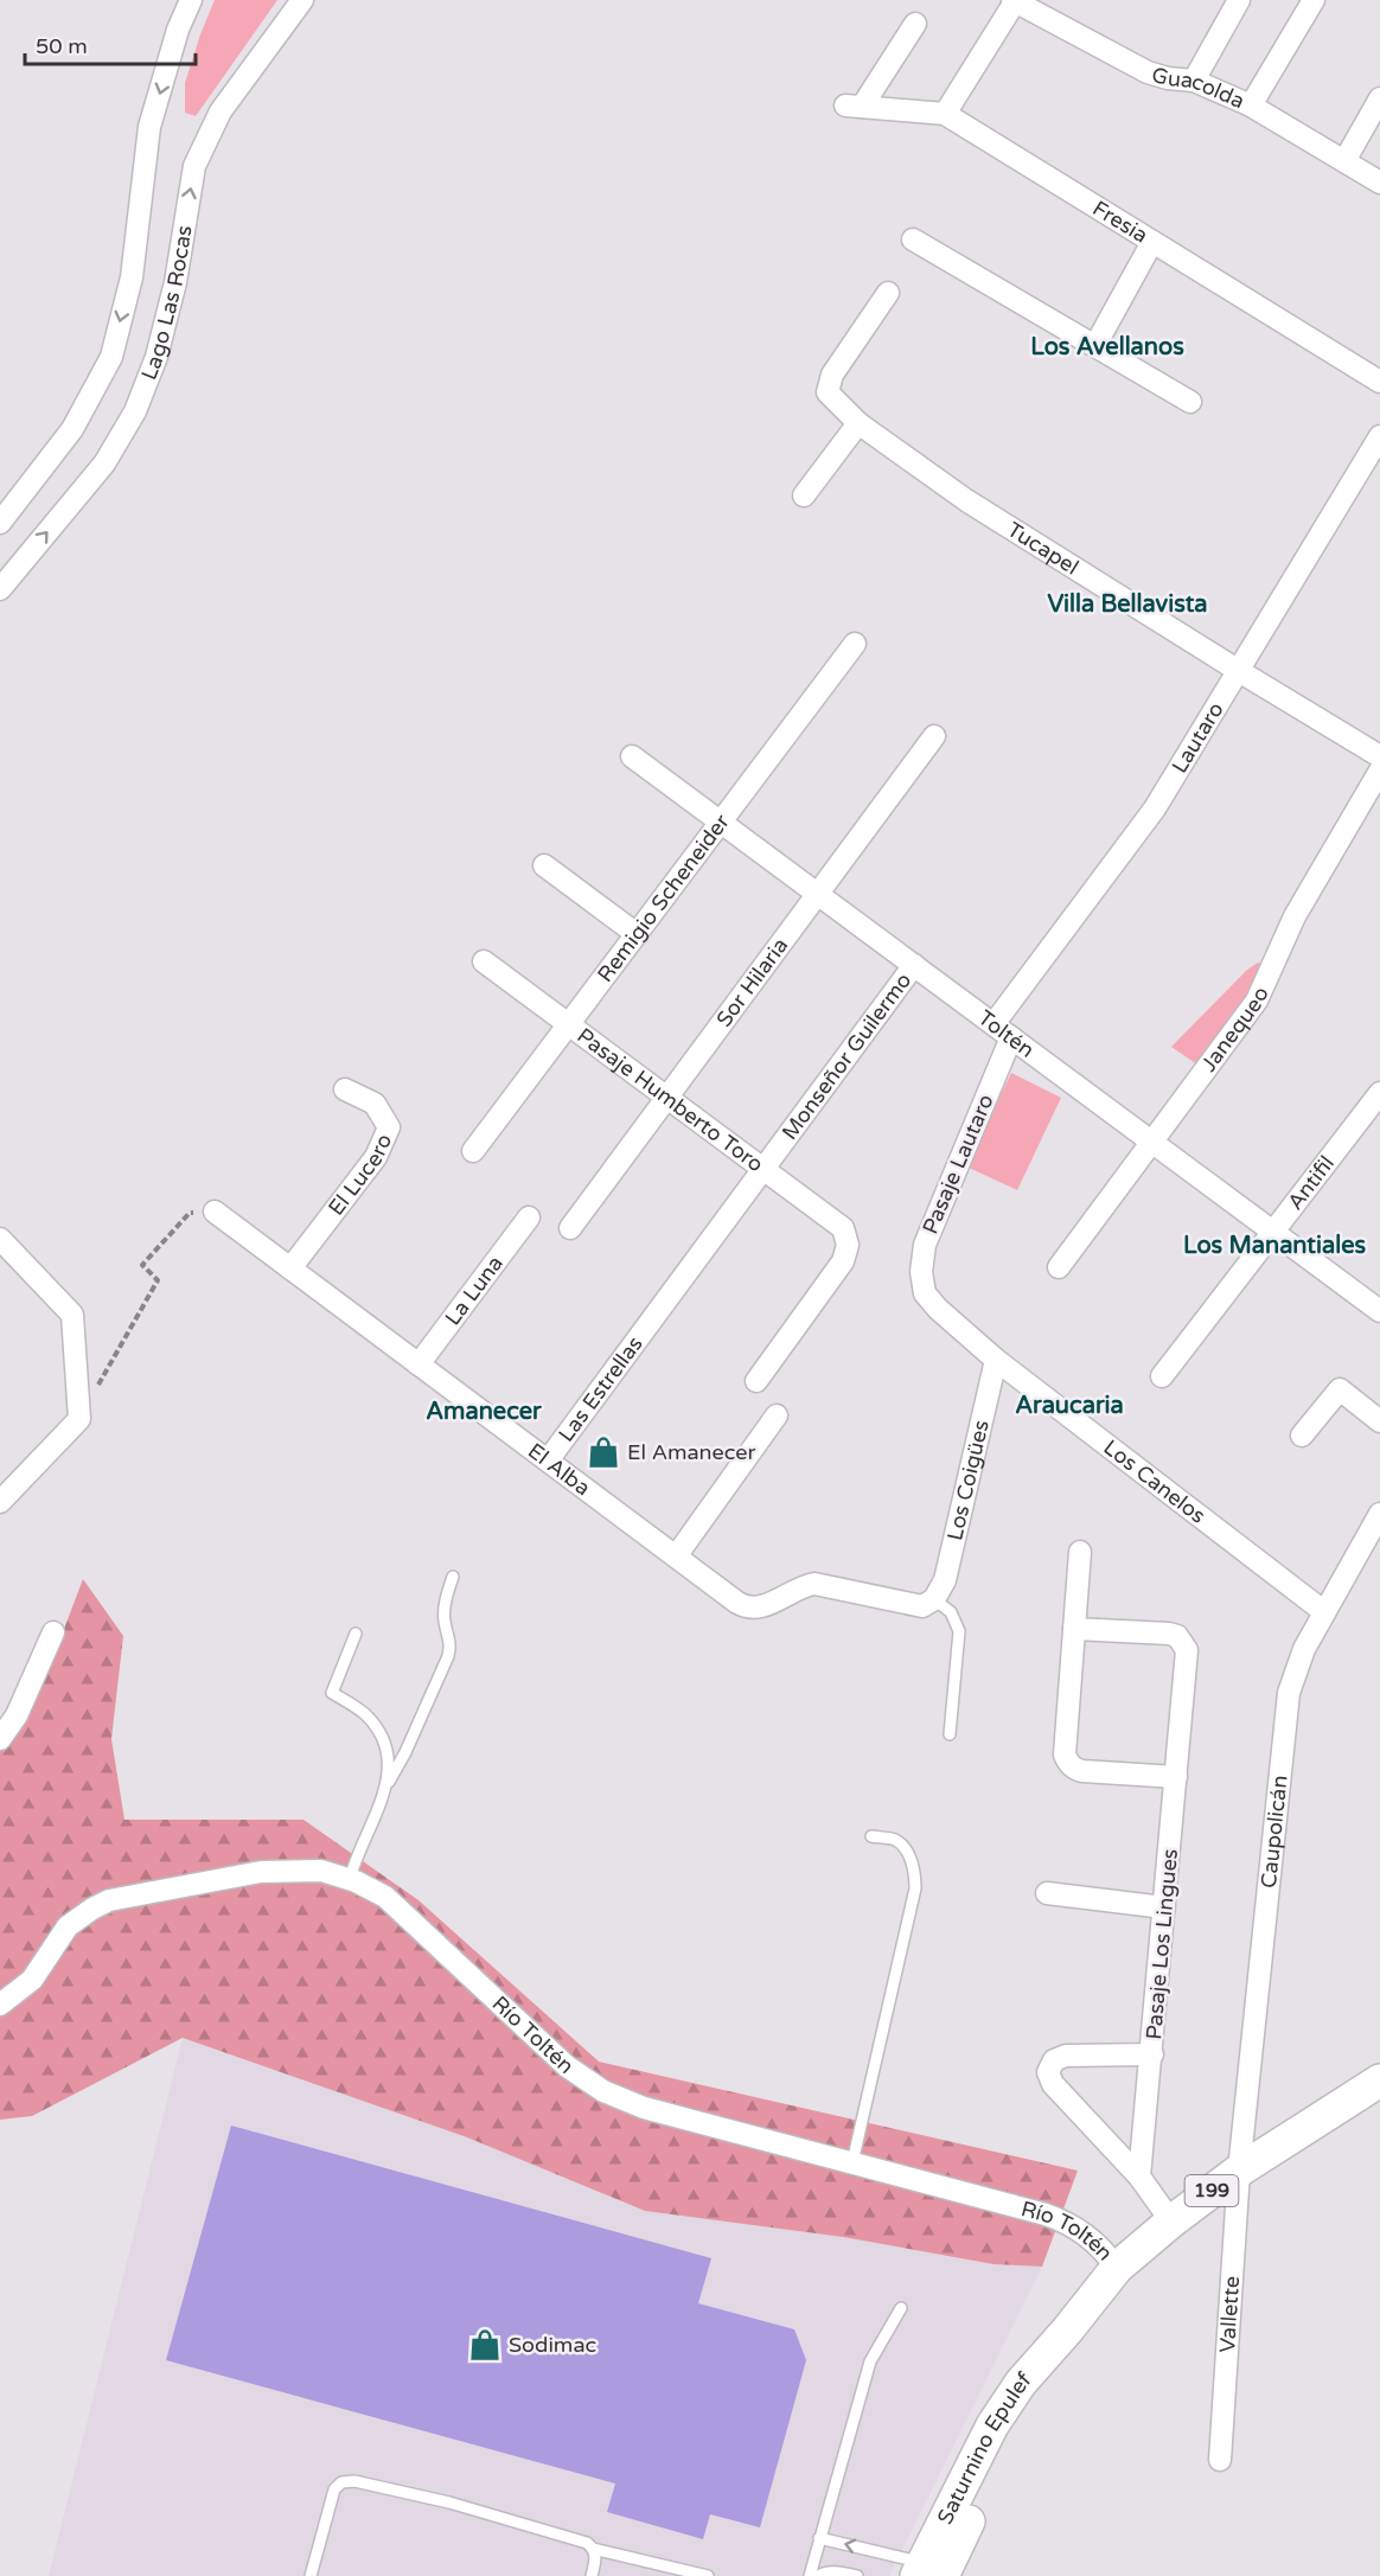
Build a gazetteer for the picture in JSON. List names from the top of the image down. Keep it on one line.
{"streets":{"main road":["199","Saturnino Epulef"],"street":["Guacolda","Fresia","Lago Las Rocas","Tucapel","Lautaro","Remigio Scheneider","Sor Hilaria","Janequeo","Toltén","Monseñor Guilermo","Pasaje Humberto Toro","Pasaje Lautaro","El Lucero","Antifil","La Luna","Las Estrellas","El Alba","Los Coigües","Los Canelos","Caupolicán","Pasaje Los Lingues","Río Toltén","Vallette"]},"crossings":[["Tucapel","Lautaro"],["Lautaro","Toltén"],["Lautaro","Pasaje Lautaro"],["Remigio Scheneider","Toltén"],["Remigio Scheneider","Pasaje Humberto Toro"],["Sor Hilaria","Toltén"],["Sor Hilaria","Pasaje Humberto Toro"],["Janequeo","Toltén"],["Toltén","Monseñor Guilermo"],["Toltén","Pasaje Lautaro"],["Toltén","Antifil"],["Monseñor Guilermo","Pasaje Humberto Toro"],["Monseñor Guilermo","Las Estrellas"],["Pasaje Lautaro","Los Canelos"],["El Lucero","El Alba"],["La Luna","El Alba"],["Las Estrellas","El Alba"],["El Alba","Los Coigües"],["Los Coigües","Los Canelos"],["Los Canelos","Caupolicán"],["Caupolicán","Vallette"],["Caupolicán","Saturnino Epulef"],["Río Toltén","Saturnino Epulef"],["Vallette","Saturnino Epulef"]],"districts":["Los Avellanos","Villa Bellavista","Los Manantiales","Araucaria","Amanecer"],"places":{"shop":["El Amanecer","Sodimac"]},"scale_bar":"50 m"}
